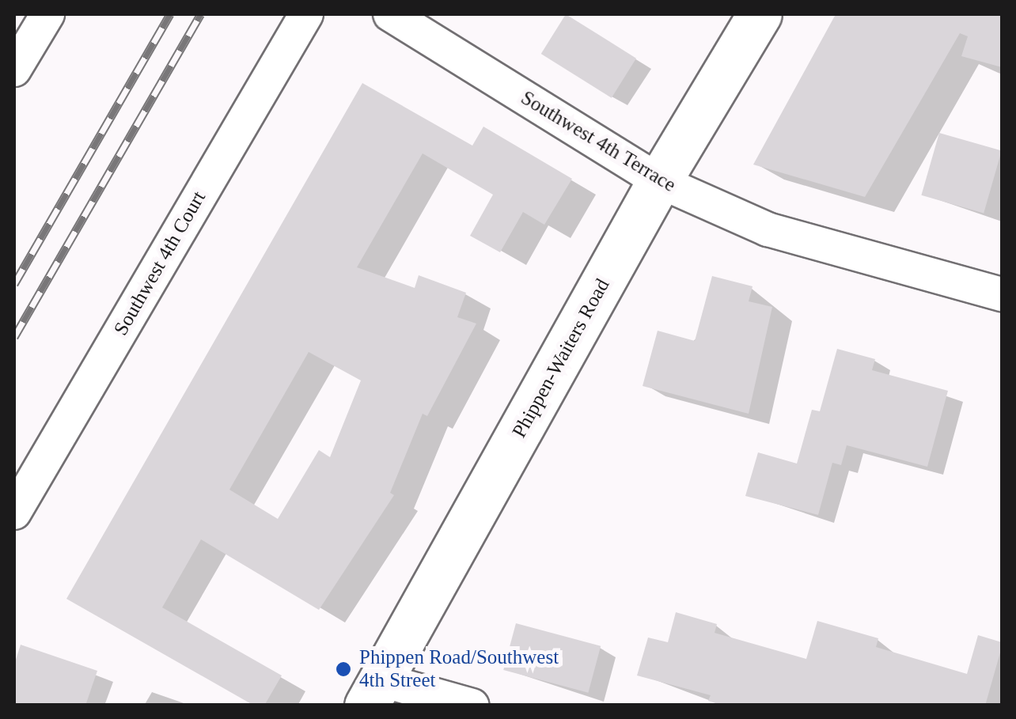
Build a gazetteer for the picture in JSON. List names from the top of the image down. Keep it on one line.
{"streets":{"street":["Southwest 4th Terrace","Southwest 4th Court","Phippen-Waiters Road"]},"crossings":[["Southwest 4th Terrace","Phippen-Waiters Road"]],"places":["Phippen Road/Southwest 4th Street"]}
